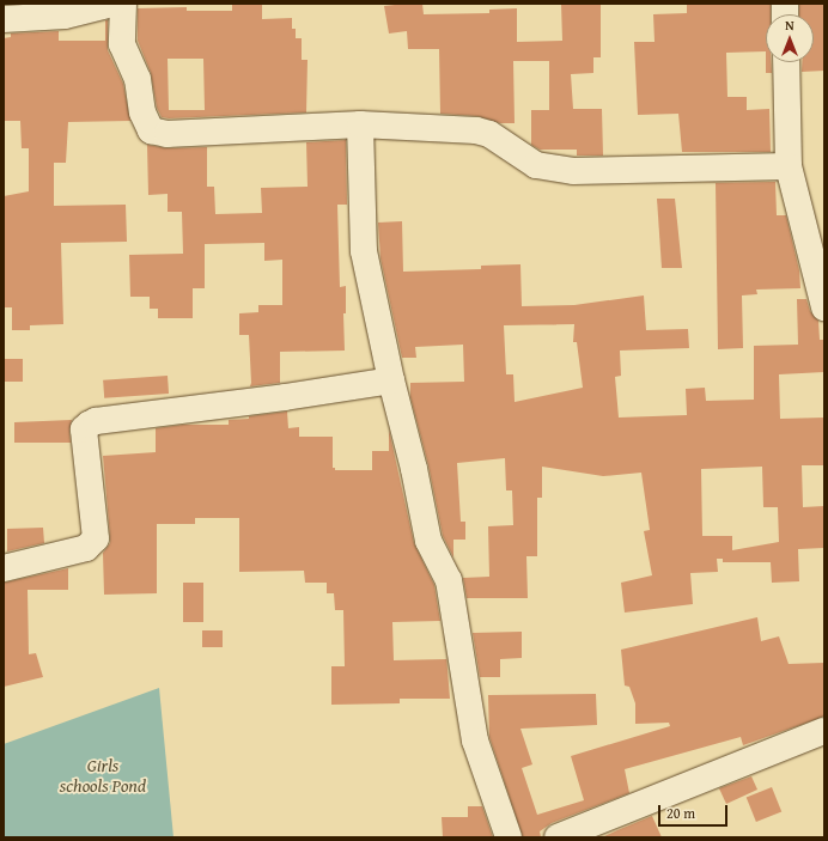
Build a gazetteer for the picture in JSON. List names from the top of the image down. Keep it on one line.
{"water":["Girls schools Pond"],"scale_bar":"20 m","north":"top"}
